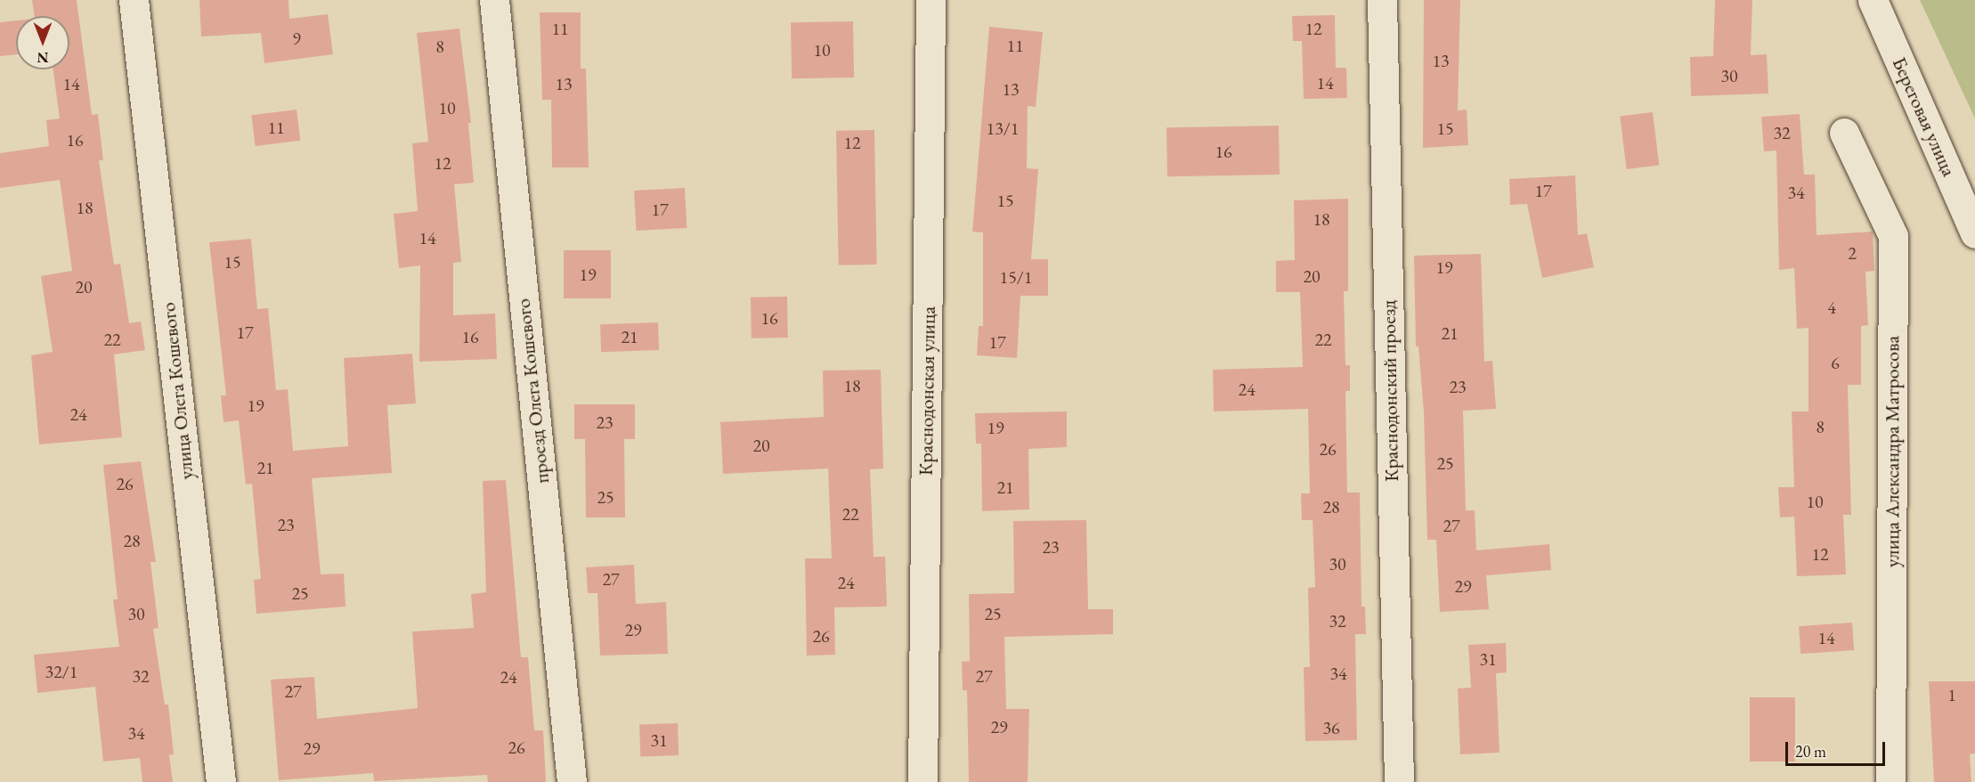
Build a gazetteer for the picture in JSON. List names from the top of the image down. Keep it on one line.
{"streets":{"street":["Береговая улица","улица Олега Кошевого","проезд Олега Кошевого","Краснодонская улица","Краснодонский проезд","улица Александра Матросова"]},"house_numbers":["11","12","9","11","8","10","13","30","14","14","13","13","10","11","13/1","15","32","16","12","16","12","17","34","15","18","17","18","14","2","15","19","19","20","15/1","20","4","16","17","21","16","21","22","22","17","6","18","23","24","19","24","23","8","19","20","26","25","21","26","21","25","10","28","22","23","27","28","23","12","30","27","24","29","25","30","25","32","29","26","14","31","32/1","34","32","27","24","27","1","29","36","34","31","26","29"],"scale_bar":"20 m","north":"bottom"}
